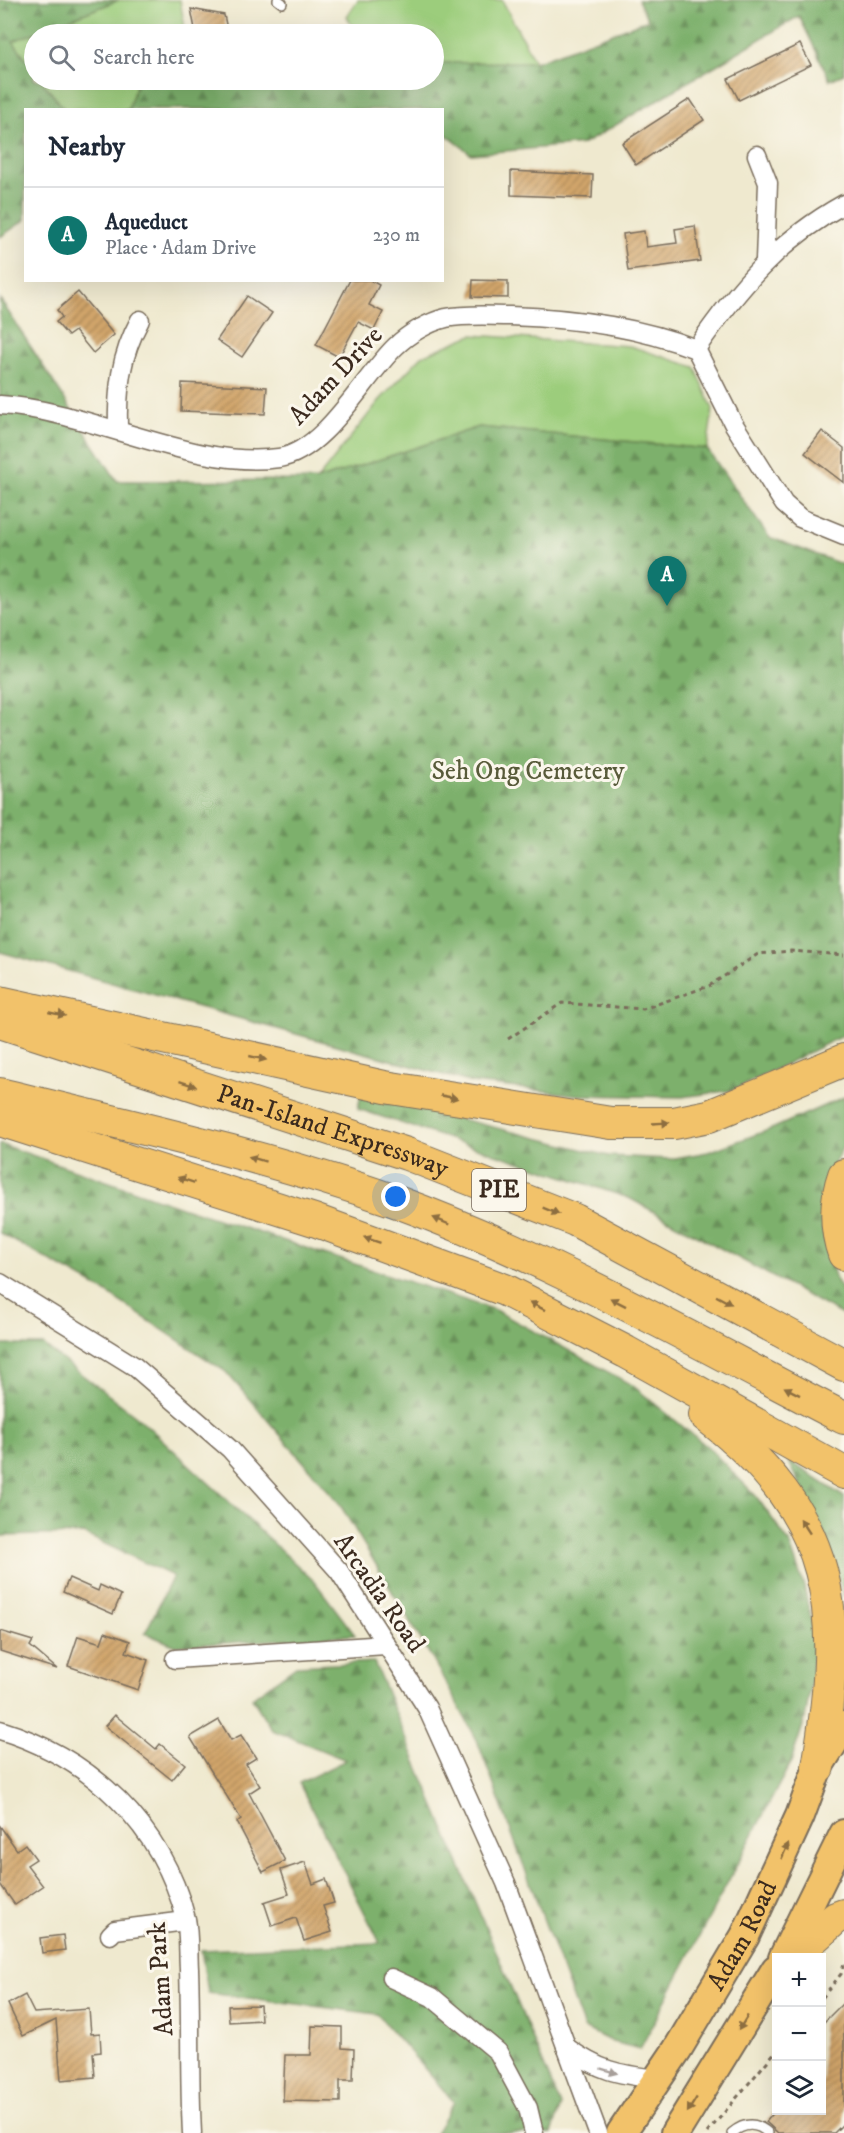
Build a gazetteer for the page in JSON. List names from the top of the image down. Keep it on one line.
{"streets":{"highway":["Pan-Island Expressway","PIE","Adam Road"],"street":["Adam Drive","Arcadia Road","Adam Park"]},"parks":["Seh Ong Cemetery"],"page":{"search":"Search here","heading":"Nearby","list":[{"mark":"A","name":"Aqueduct","note":"Place · Adam Drive","value":"230 m"}],"pins":"A","map_buttons":["+","−"]}}
